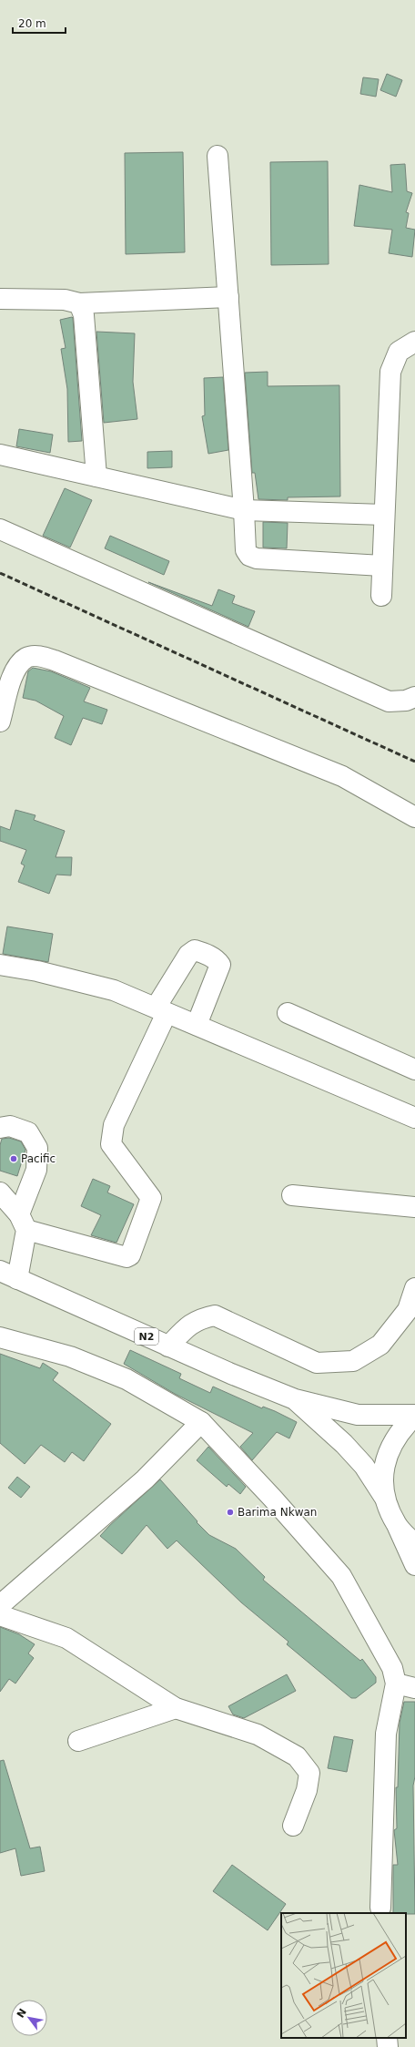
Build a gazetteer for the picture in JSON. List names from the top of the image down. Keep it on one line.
{"streets":{"main road":["N2"]},"places":["Pacific","Barima Nkwan"],"scale_bar":"20 m","north":"top left"}
